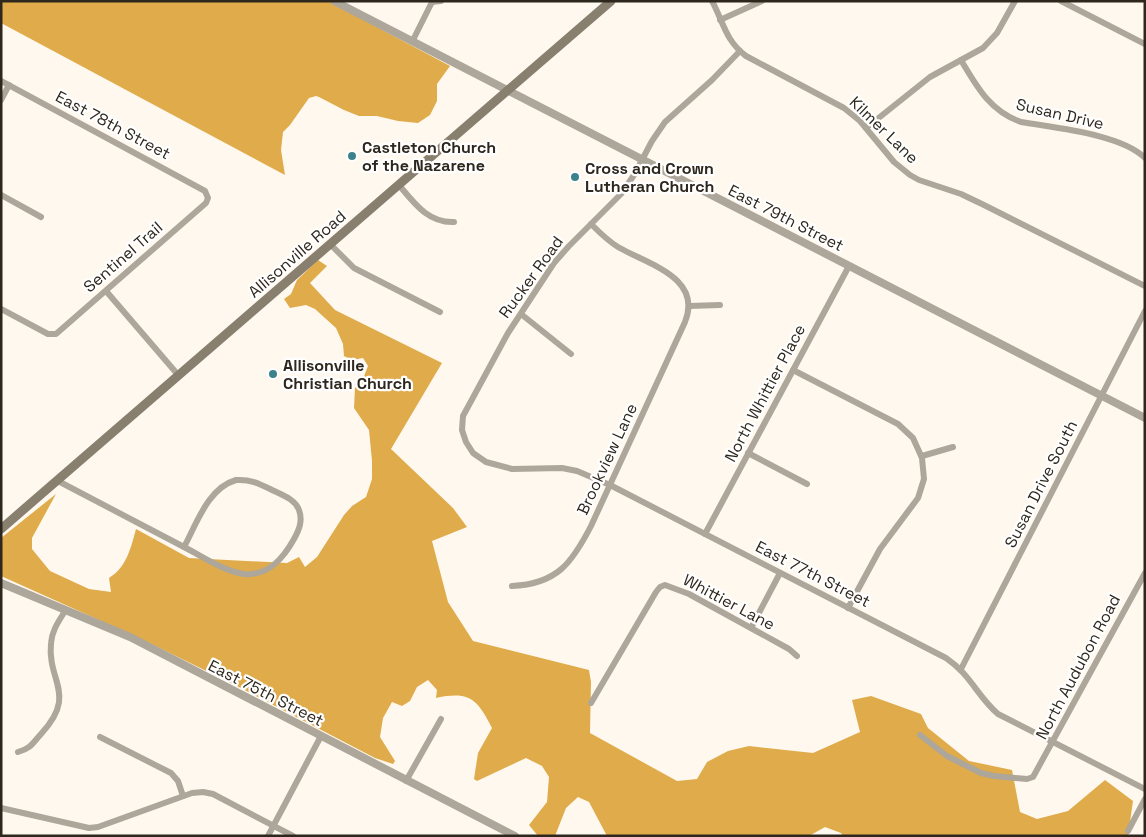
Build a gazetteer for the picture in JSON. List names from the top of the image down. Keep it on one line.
{"streets":{"main road":["Allisonville Road"],"street":["Susan Drive","East 78th Street","Kilmer Lane","East 79th Street","Sentinel Trail","Rucker Road","North Whittier Place","Brookview Lane","Susan Drive South","East 77th Street","Whittier Lane","North Audubon Road","East 75th Street"]},"crossings":[["East 78th Street","Sentinel Trail"],["Kilmer Lane","Rucker Road"],["East 79th Street","Allisonville Road"],["East 79th Street","Rucker Road"],["East 79th Street","North Whittier Place"],["East 79th Street","Susan Drive South"],["Rucker Road","East 77th Street"],["North Whittier Place","East 77th Street"],["Brookview Lane","East 77th Street"],["Susan Drive South","East 77th Street"],["East 77th Street","North Audubon Road"]],"places":["Castleton Church of the Nazarene","Cross and Crown Lutheran Church","Allisonville Christian Church"]}
